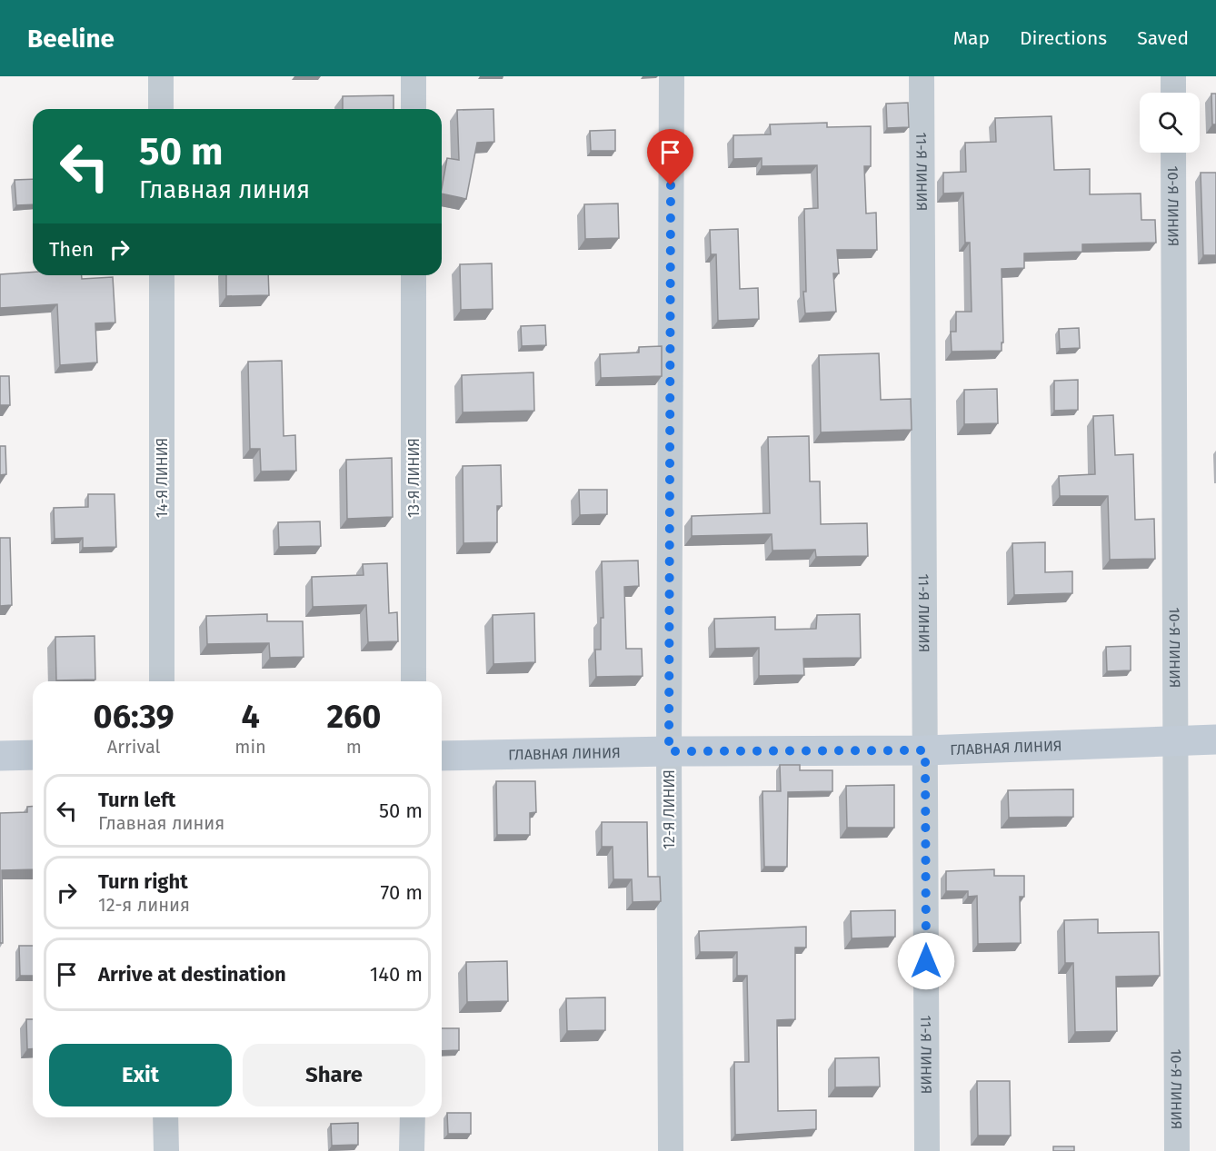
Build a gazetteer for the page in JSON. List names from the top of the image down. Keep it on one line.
{"streets":{"street":["11-Я ЛИНИЯ","10-Я ЛИНИЯ","14-Я ЛИНИЯ","13-Я ЛИНИЯ","ГЛАВНАЯ ЛИНИЯ","12-Я ЛИНИЯ"]},"crossings":[["11-Я ЛИНИЯ","ГЛАВНАЯ ЛИНИЯ"],["10-Я ЛИНИЯ","ГЛАВНАЯ ЛИНИЯ"],["ГЛАВНАЯ ЛИНИЯ","12-Я ЛИНИЯ"]],"page":{"header":"Beeline","nav":["Map","Directions","Saved"],"turn":["50 m","Главная линия"],"then":"Then","eta":["06:39","Arrival","4","min","260","m"],"list":[{"name":"Turn left","note":"Главная линия","value":"50 m"},{"name":"Turn right","note":"12-я линия","value":"70 m"},{"name":"Arrive at destination","value":"140 m"}],"buttons":["Exit","Share"]}}
